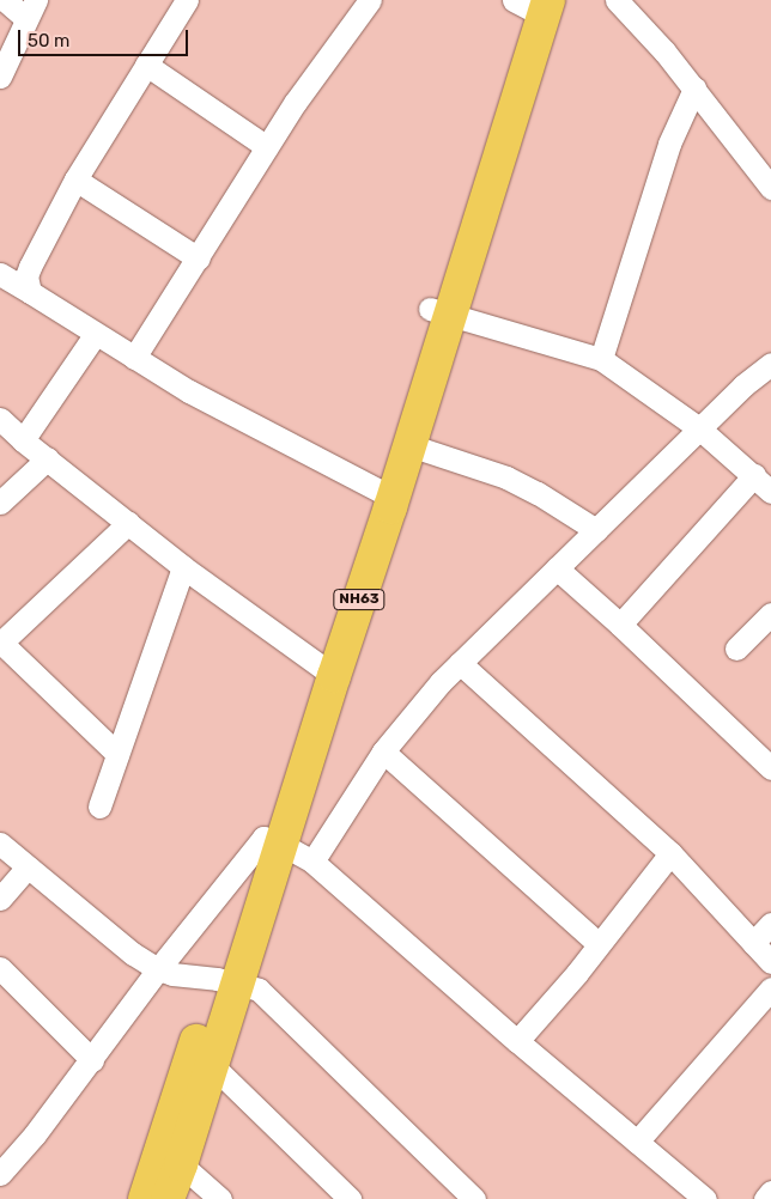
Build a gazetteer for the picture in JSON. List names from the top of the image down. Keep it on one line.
{"streets":{"highway":["NH63"]},"scale_bar":"50 m"}
